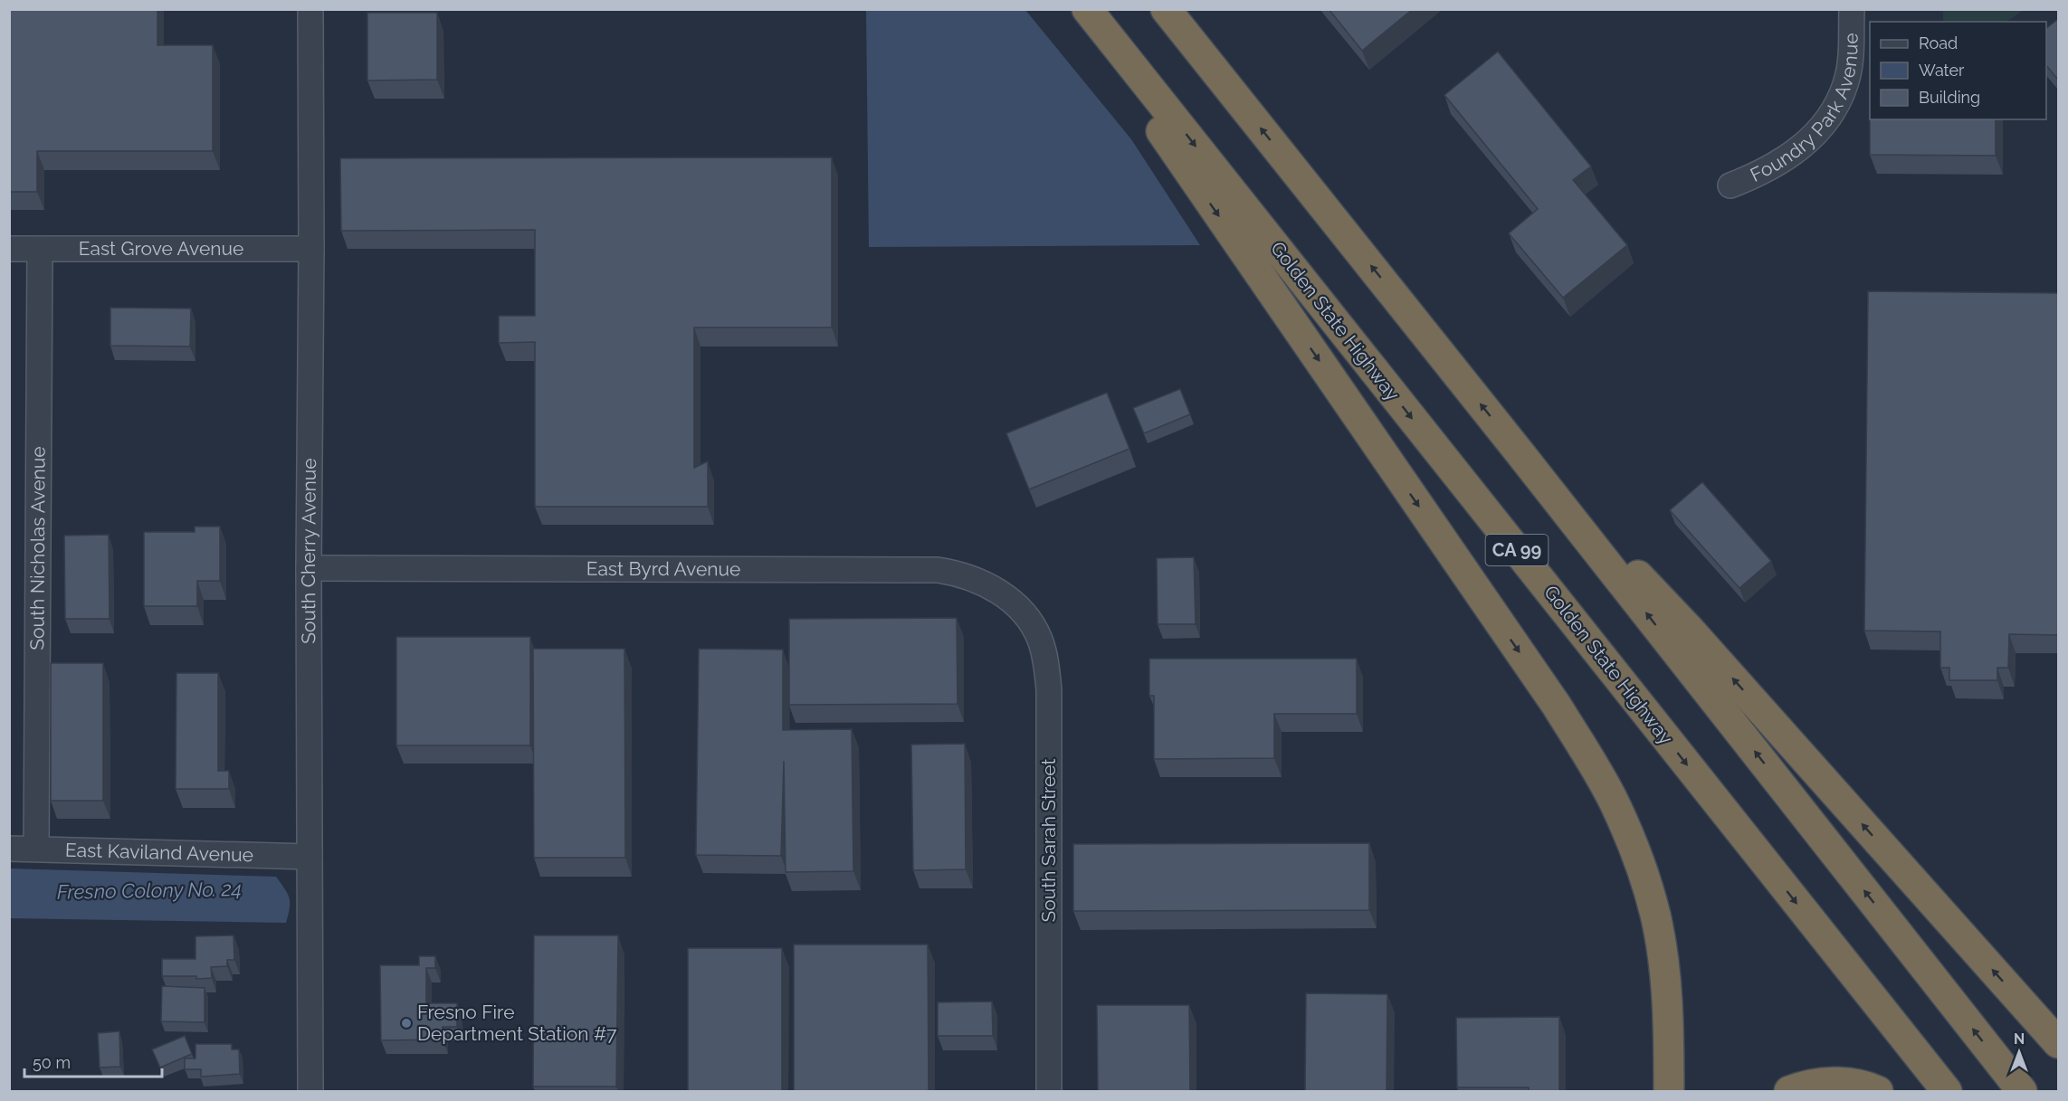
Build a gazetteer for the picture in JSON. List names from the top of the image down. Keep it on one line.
{"streets":{"highway":["Golden State Highway","CA 99"],"street":["Foundry Park Avenue","East Grove Avenue","South Nicholas Avenue","South Cherry Avenue","East Byrd Avenue","South Sarah Street","East Kaviland Avenue"]},"crossings":[["East Grove Avenue","South Nicholas Avenue"],["East Grove Avenue","South Cherry Avenue"],["South Nicholas Avenue","East Kaviland Avenue"],["South Cherry Avenue","East Byrd Avenue"],["South Cherry Avenue","East Kaviland Avenue"],["East Byrd Avenue","South Sarah Street"]],"water":["Fresno Colony No. 24"],"places":["Fresno Fire Department Station #7"],"legend":["Road","Water","Building"],"scale_bar":"50 m","north":"top"}
